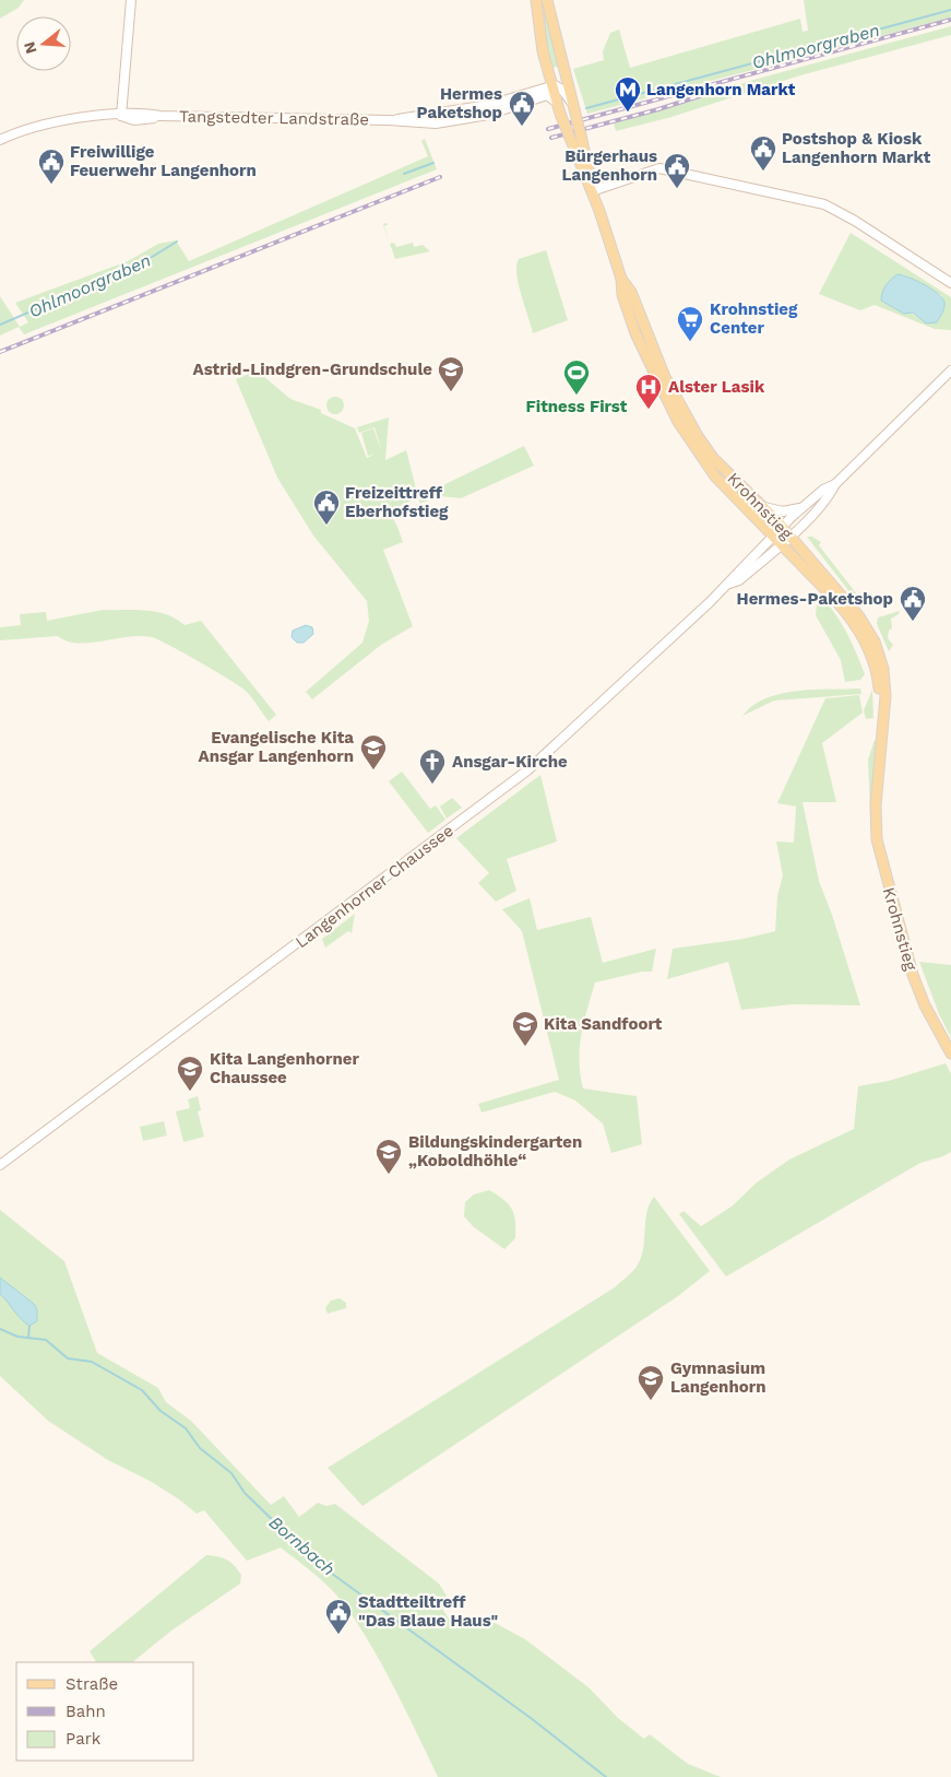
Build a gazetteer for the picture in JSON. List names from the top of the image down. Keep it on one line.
{"streets":{"main road":["Tangstedter Landstraße","Krohnstieg","Langenhorner Chaussee"]},"crossings":[["Tangstedter Landstraße","Krohnstieg"],["Krohnstieg","Langenhorner Chaussee"]],"water":["Ohlmoorgraben","Bornbach"],"places":{"metro station":["Langenhorn Markt"],"public building":["Hermes Paketshop","Postshop & Kiosk Langenhorn Markt","Freiwillige Feuerwehr Langenhorn","Bürgerhaus Langenhorn","Freizeittreff Eberhofstieg","Hermes-Paketshop","Stadtteiltreff \"Das Blaue Haus\""],"supermarket":["Krohnstieg Center"],"school or university":["Astrid-Lindgren-Grundschule","Evangelische Kita Ansgar Langenhorn","Kita Sandfoort","Kita Langenhorner Chaussee","Bildungskindergarten „Koboldhöhle“","Gymnasium Langenhorn"],"sports":["Fitness First"],"hospital":["Alster Lasik"],"church":["Ansgar-Kirche"]},"legend":["Straße","Bahn","Park"],"north":"left"}
